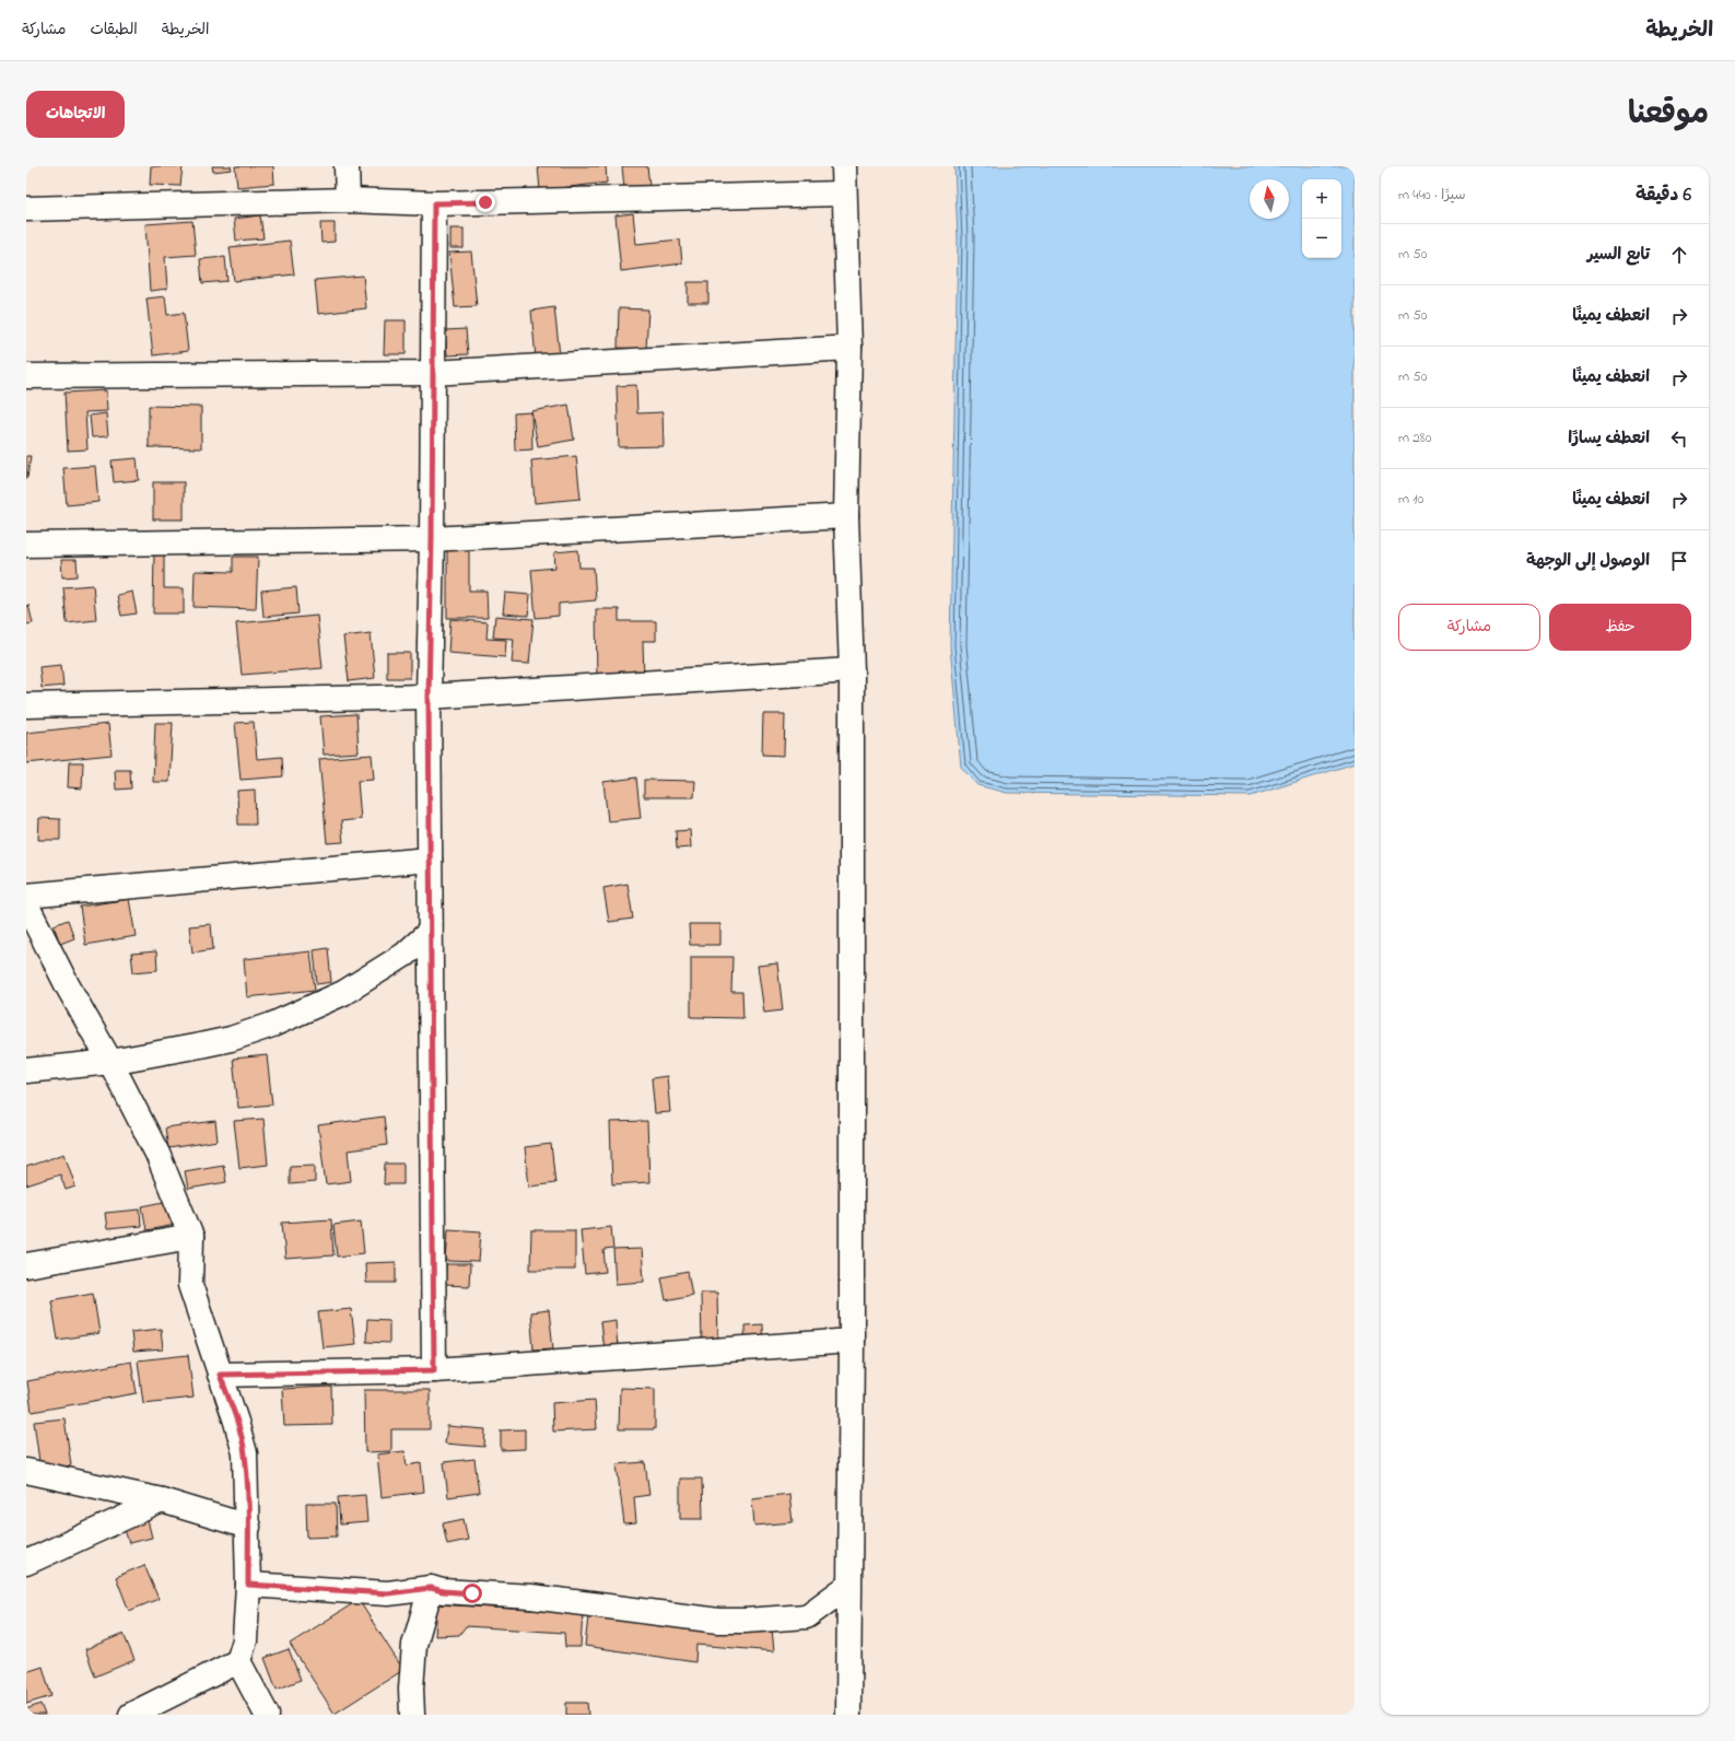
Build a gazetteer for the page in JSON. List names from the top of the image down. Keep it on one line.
{"north":"top","page":{"header":"الخريطة","nav":["الخريطة","الطبقات","مشاركة"],"title":"موقعنا","buttons":["الاتجاهات",["حفظ","مشاركة"]],"heading":["6 دقيقة","سيرًا · 440 m"],"map_buttons":["+","−"],"list":[["تابع السير","50 m"],["انعطف يمينًا","50 m"],["انعطف يمينًا","50 m"],["انعطف يسارًا","280 m"],["انعطف يمينًا","10 m"],"الوصول إلى الوجهة"]}}
